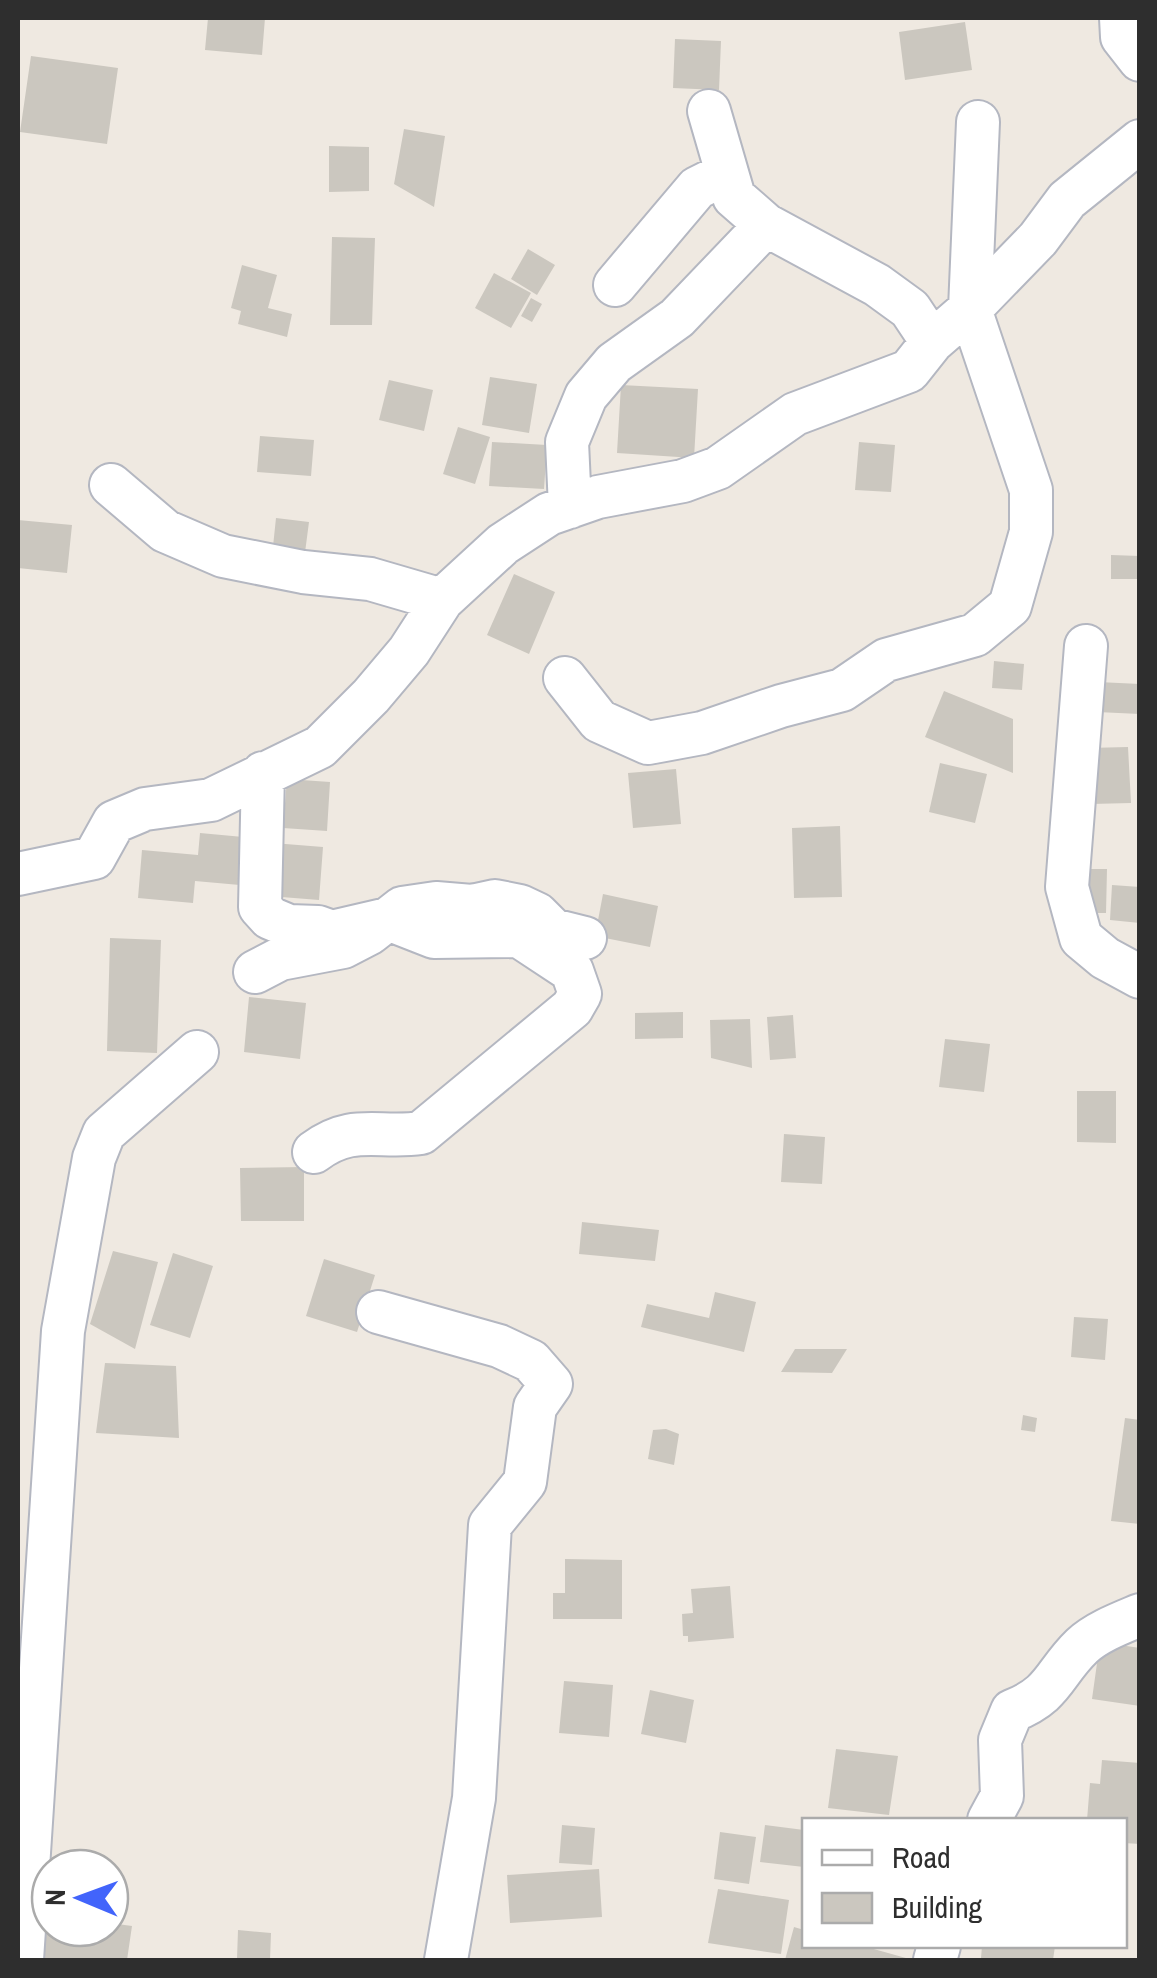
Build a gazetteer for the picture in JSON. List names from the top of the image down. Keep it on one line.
{"legend":["Road","Building"],"north":"left"}
